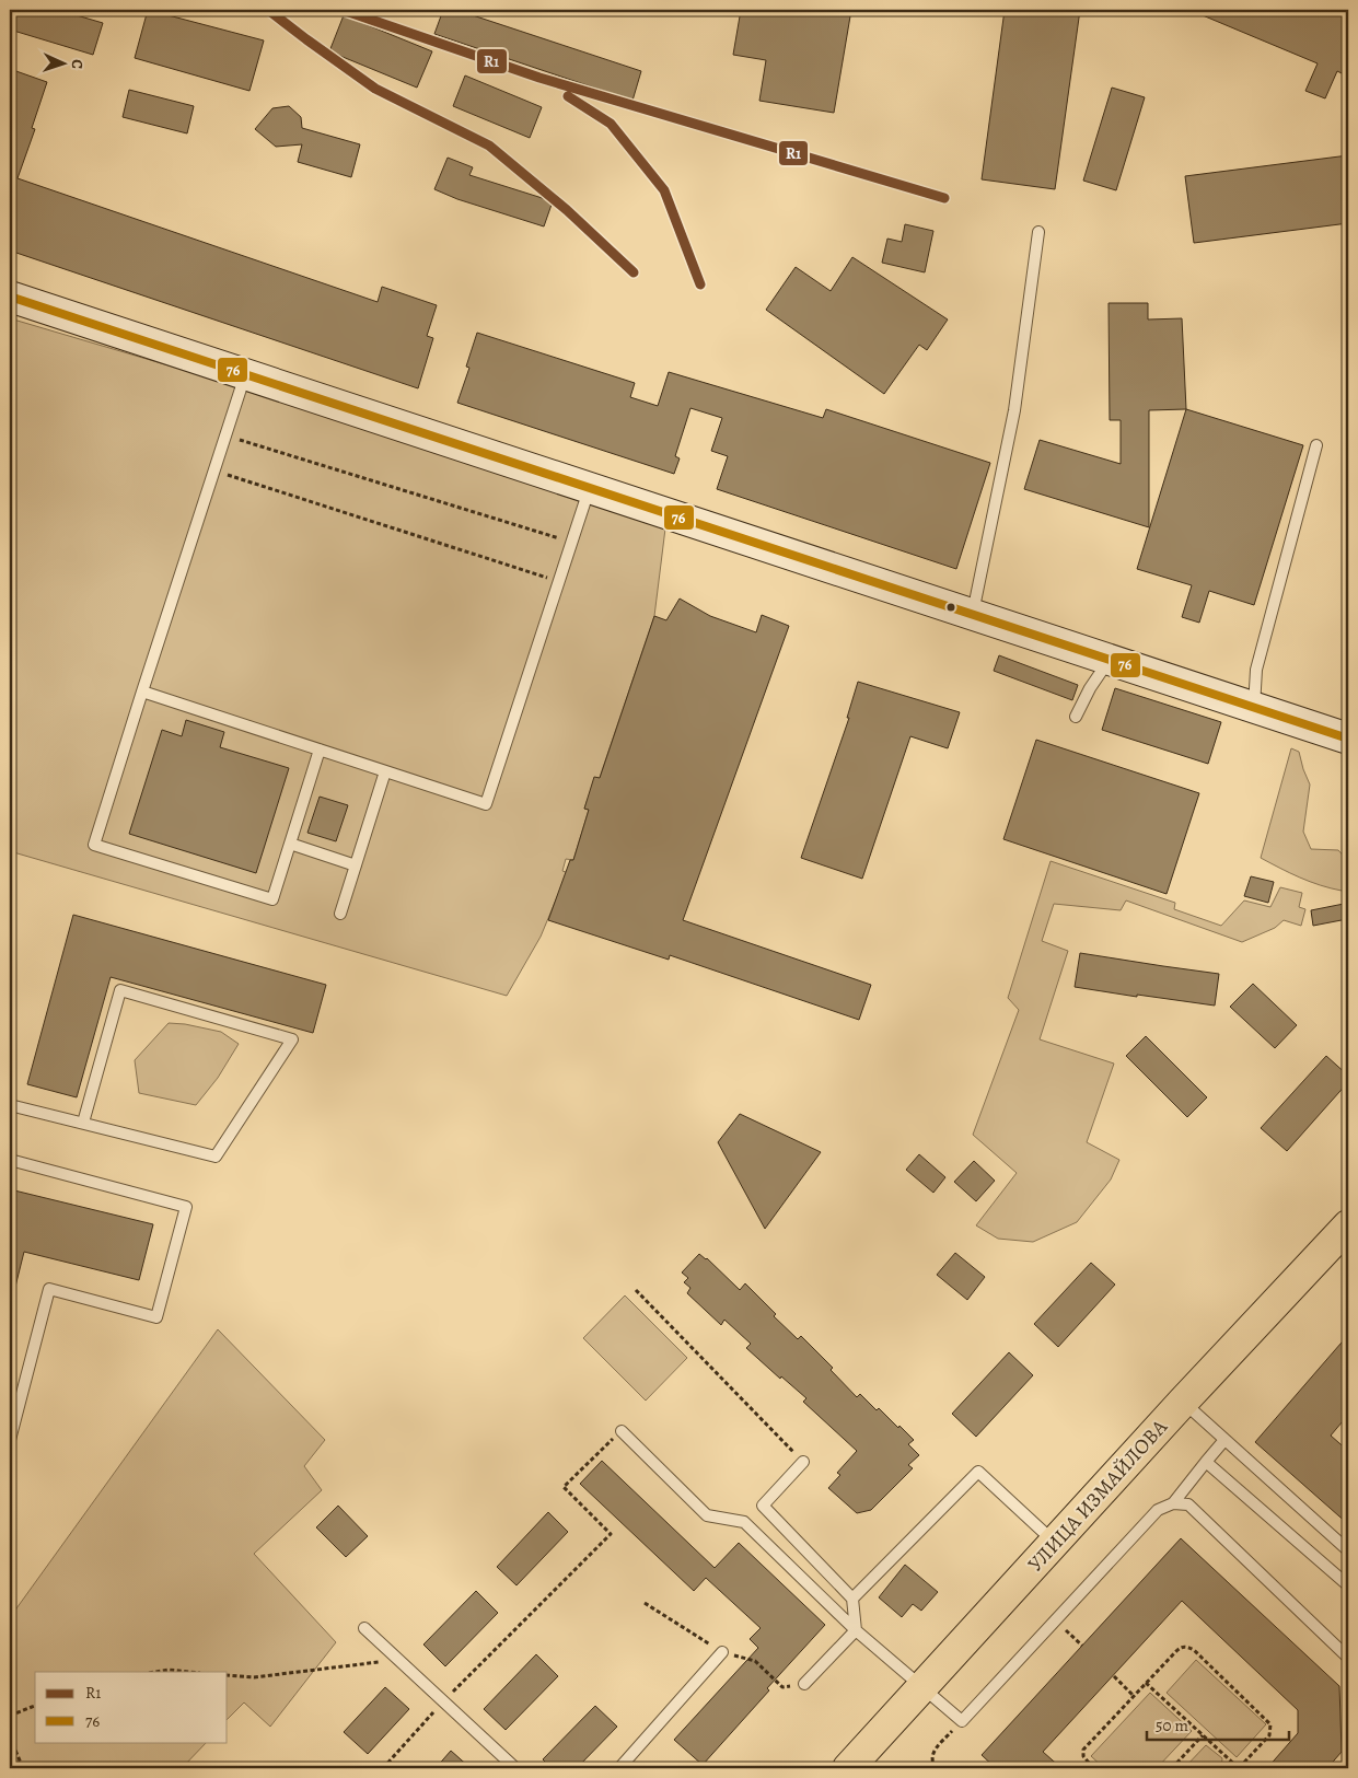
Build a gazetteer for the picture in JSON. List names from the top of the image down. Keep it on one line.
{"streets":{"main road":["УЛИЦА ИЗМАЙЛОВА"]},"lines":["transit line R1","transit line 76"],"legend":["R1","76"],"scale_bar":"50 m","north":"right"}
